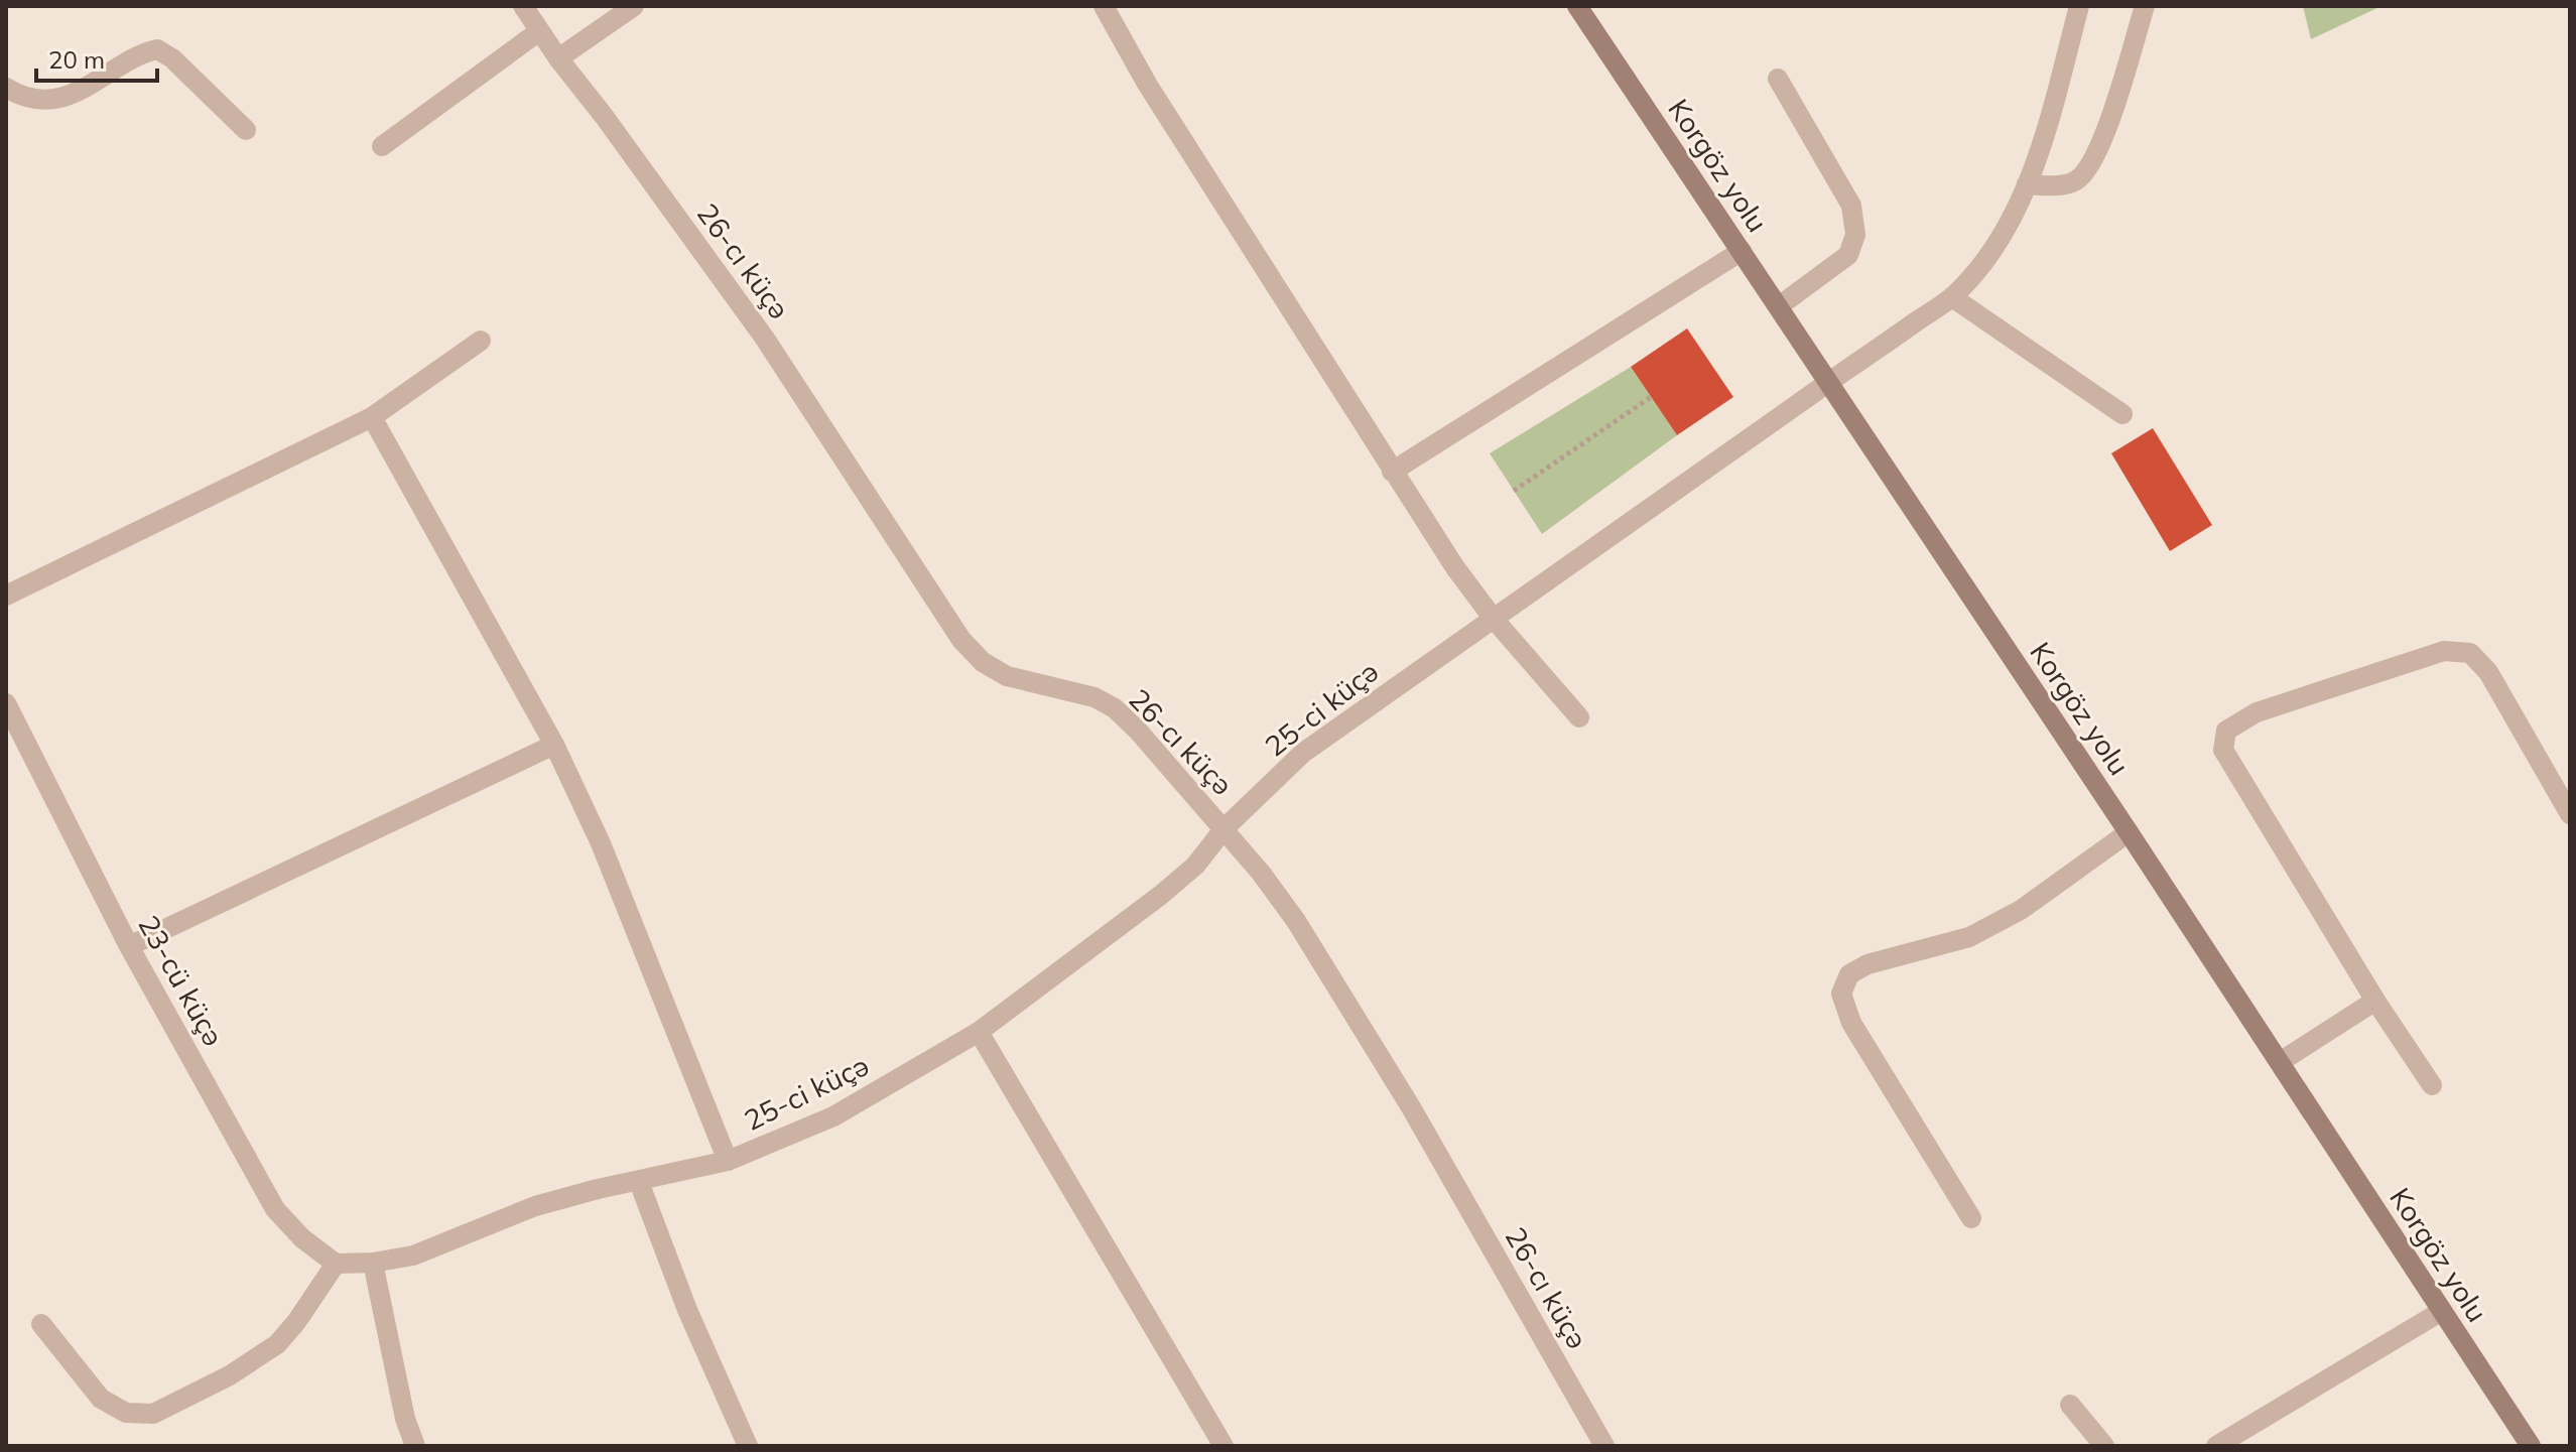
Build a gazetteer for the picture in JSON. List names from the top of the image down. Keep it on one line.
{"streets":{"main road":["Korgöz yolu"],"street":["26-cı küçə","25-ci küçə","23-cü küçə"]},"crossings":[["Korgöz yolu","25-ci küçə"],["26-cı küçə","25-ci küçə"],["25-ci küçə","23-cü küçə"]],"scale_bar":"20 m"}
